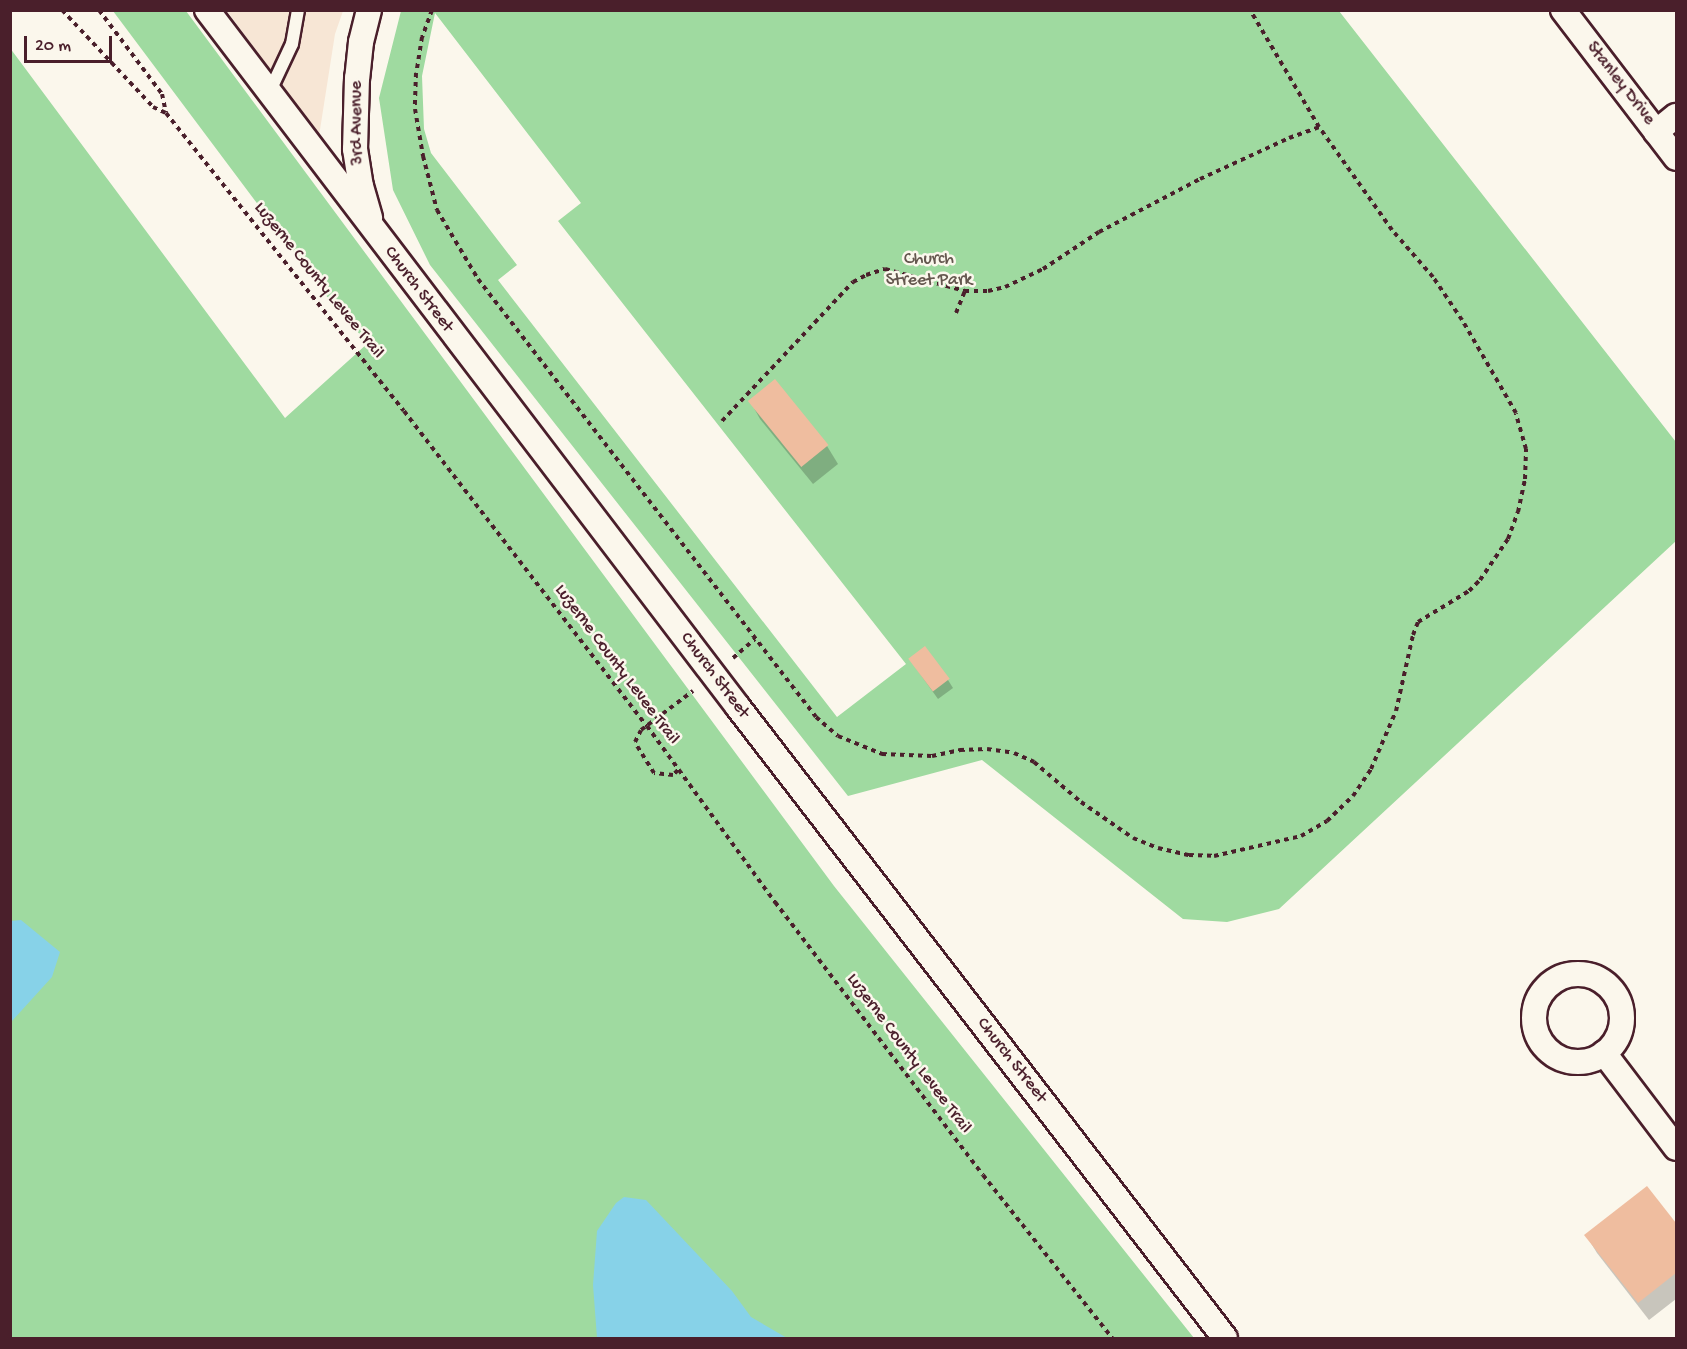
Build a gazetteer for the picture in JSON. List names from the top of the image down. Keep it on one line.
{"streets":{"street":["Stanley Drive","3rd Avenue","Church Street"],"path":["Luzerne County Levee Trail"]},"crossings":[["3rd Avenue","Church Street"]],"parks":["Church Street Park"],"scale_bar":"20 m"}
